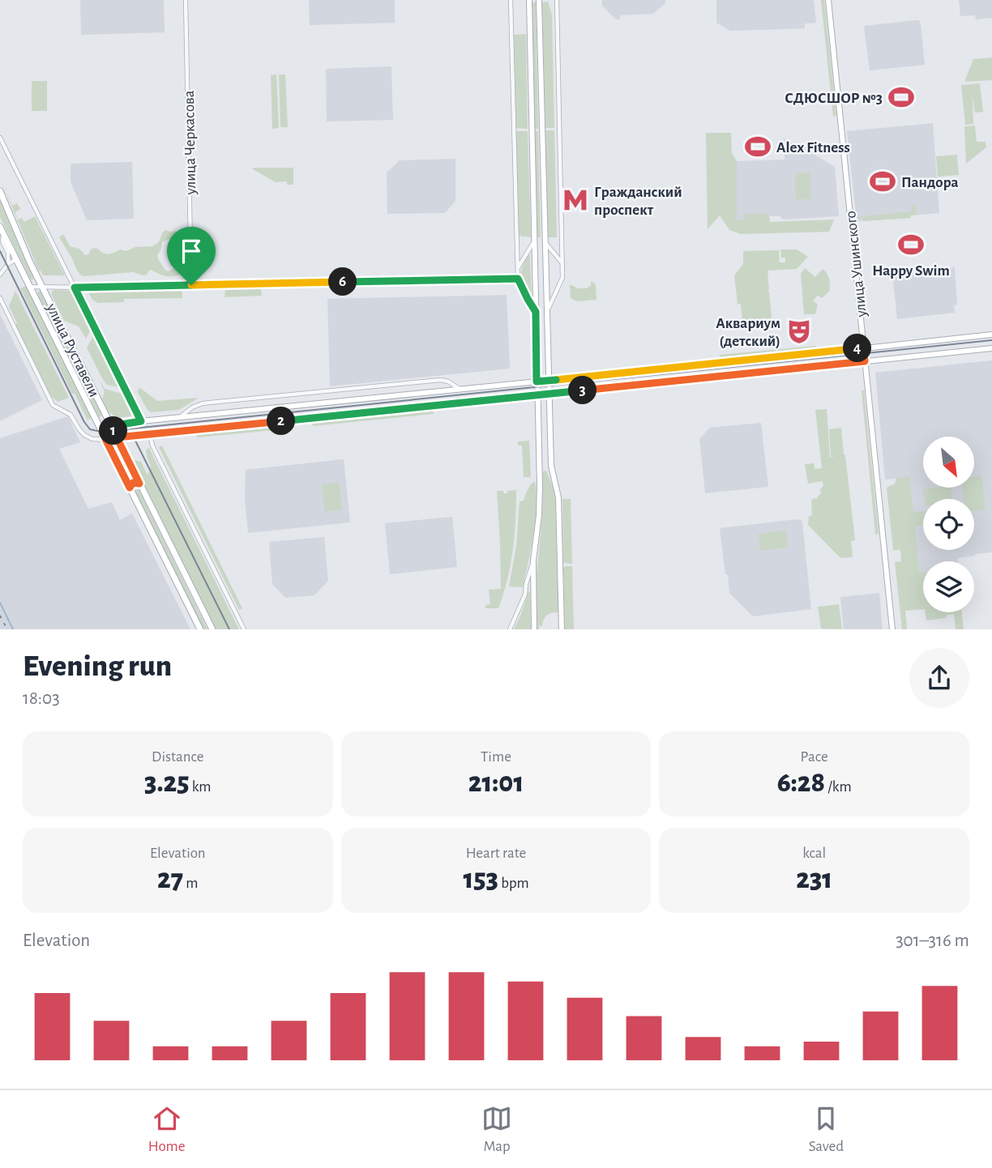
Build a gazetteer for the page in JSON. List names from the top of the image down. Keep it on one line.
{"streets":{"main road":["улица Ушинского","улица Руставели"],"street":["улица Черкасова"]},"places":{"sports":["СДЮСШОР №3","Alex Fitness","Пандора","Happy Swim"],"metro station":["Гражданский проспект"],"theatre":["Аквариум (детский)"]},"north":"bottom right","page":{"pins":["6","4","3","2","1"],"heading":["Evening run","18:03"],"stats":[["Distance","3.25 km"],["Time","21:01"],["Pace","6:28 /km"],["Elevation","27 m"],["Heart rate","153 bpm"],["kcal","231"]],"chart":["Elevation","301–316 m"],"tabs":["Home","Map","Saved"]}}
